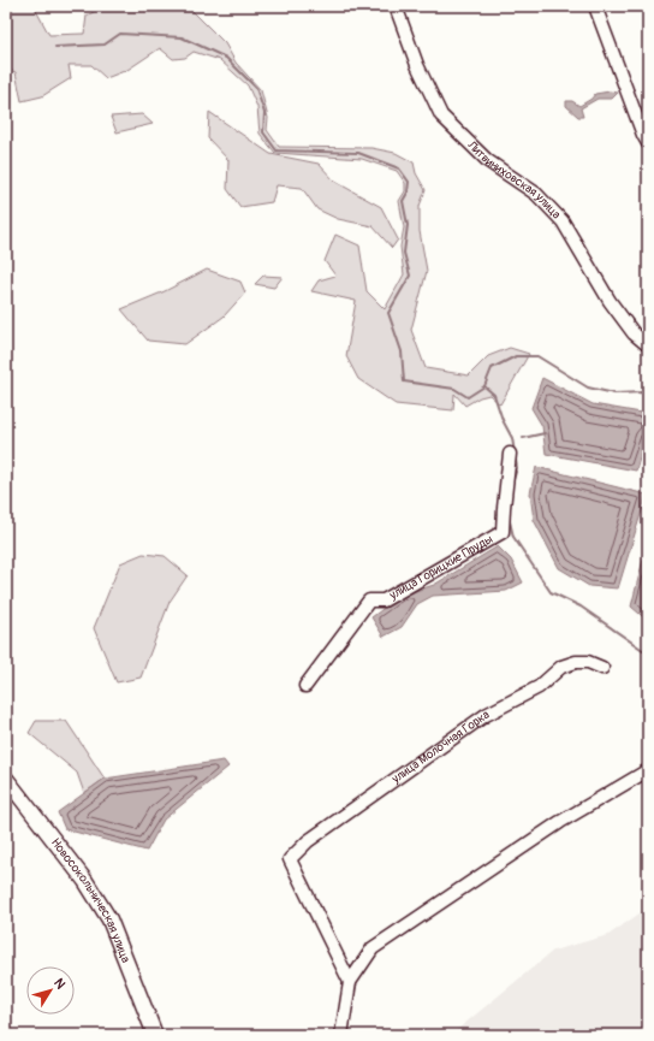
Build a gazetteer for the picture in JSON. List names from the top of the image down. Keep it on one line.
{"streets":{"main road":["Новосокольническая улица"],"street":["Литвиниховская улица","улица Горицкие Пруды","улица Молочная Горка"]},"north":"top right"}
